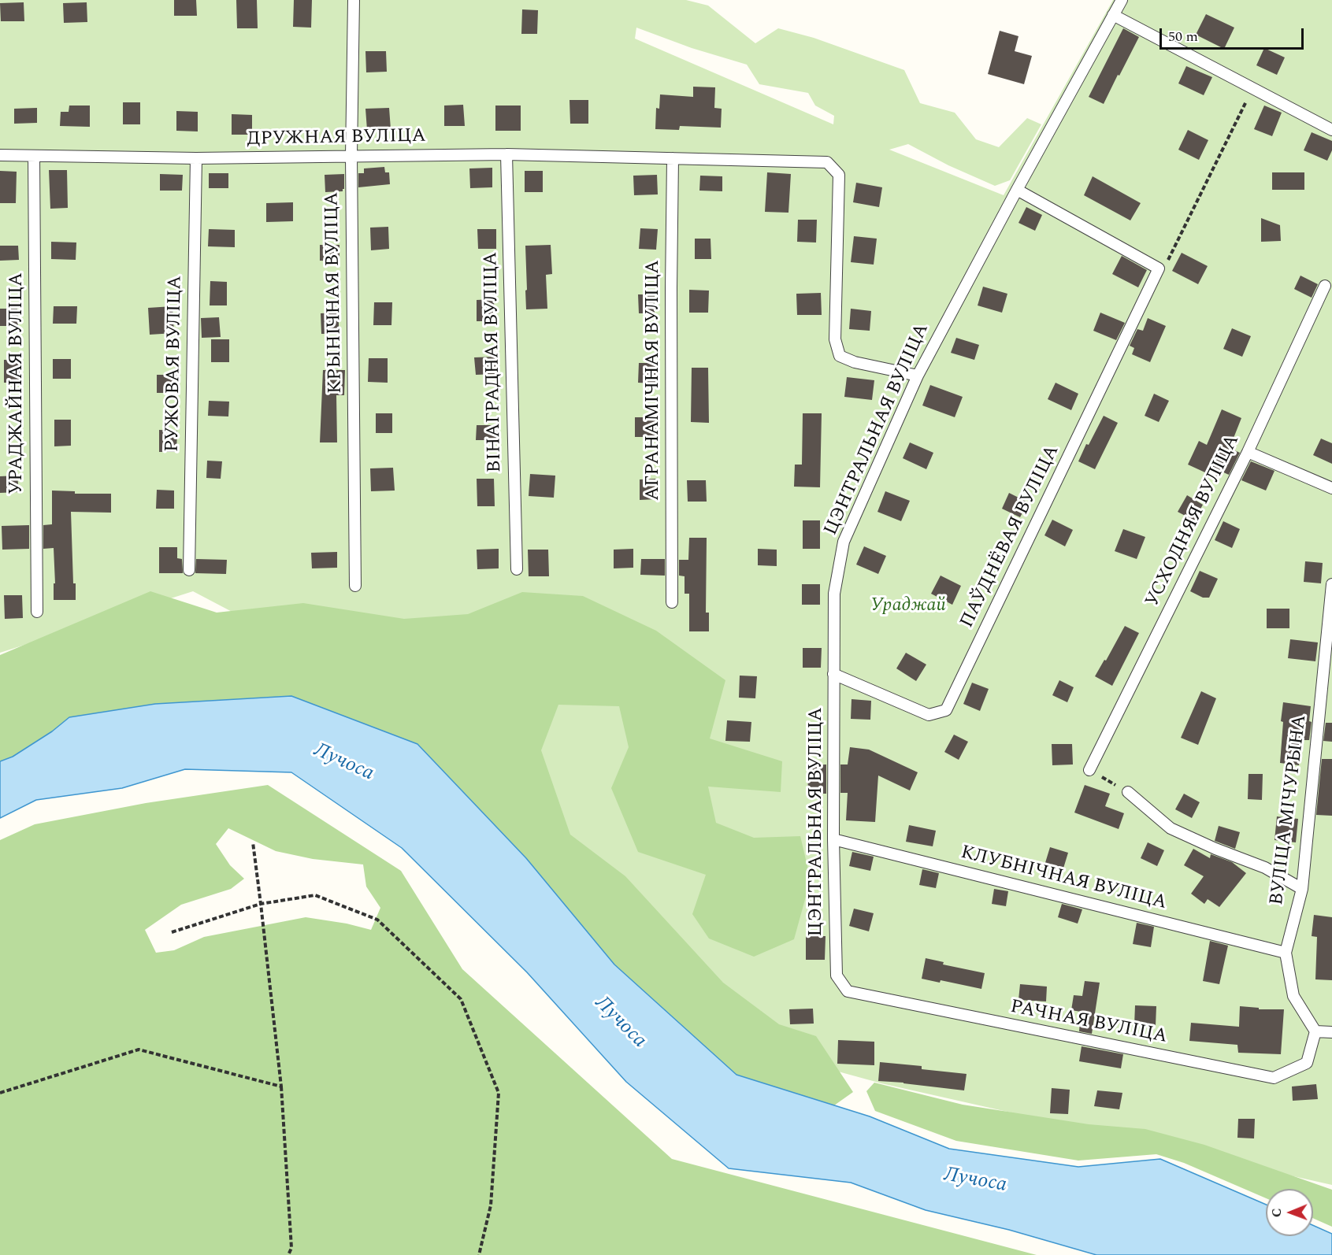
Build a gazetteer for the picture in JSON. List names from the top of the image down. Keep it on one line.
{"streets":{"lane":["ДРУЖНАЯ ВУЛІЦА","КРЫНІЧНАЯ ВУЛІЦА","ВІНАГРАДНАЯ ВУЛІЦА","РУЖОВАЯ ВУЛІЦА","АГРАНАМІЧНАЯ ВУЛІЦА","УРАДЖАЙНАЯ ВУЛІЦА","ЦЭНТРАЛЬНАЯ ВУЛІЦА","УСХОДНЯЯ ВУЛІЦА","ПАЎДНЁВАЯ ВУЛІЦА","ВУЛІЦА МІЧУРЫНА","КЛУБНІЧНАЯ ВУЛІЦА","РАЧНАЯ ВУЛІЦА"]},"crossings":[["ДРУЖНАЯ ВУЛІЦА","КРЫНІЧНАЯ ВУЛІЦА"],["ДРУЖНАЯ ВУЛІЦА","ВІНАГРАДНАЯ ВУЛІЦА"],["ДРУЖНАЯ ВУЛІЦА","РУЖОВАЯ ВУЛІЦА"],["ДРУЖНАЯ ВУЛІЦА","АГРАНАМІЧНАЯ ВУЛІЦА"],["ДРУЖНАЯ ВУЛІЦА","УРАДЖАЙНАЯ ВУЛІЦА"],["ДРУЖНАЯ ВУЛІЦА","ЦЭНТРАЛЬНАЯ ВУЛІЦА"],["ЦЭНТРАЛЬНАЯ ВУЛІЦА","ПАЎДНЁВАЯ ВУЛІЦА"],["ЦЭНТРАЛЬНАЯ ВУЛІЦА","КЛУБНІЧНАЯ ВУЛІЦА"],["ЦЭНТРАЛЬНАЯ ВУЛІЦА","РАЧНАЯ ВУЛІЦА"],["ВУЛІЦА МІЧУРЫНА","КЛУБНІЧНАЯ ВУЛІЦА"],["ВУЛІЦА МІЧУРЫНА","РАЧНАЯ ВУЛІЦА"]],"water":["Лучоса"],"parks":["Ураджай"],"scale_bar":"50 m","north":"left"}
